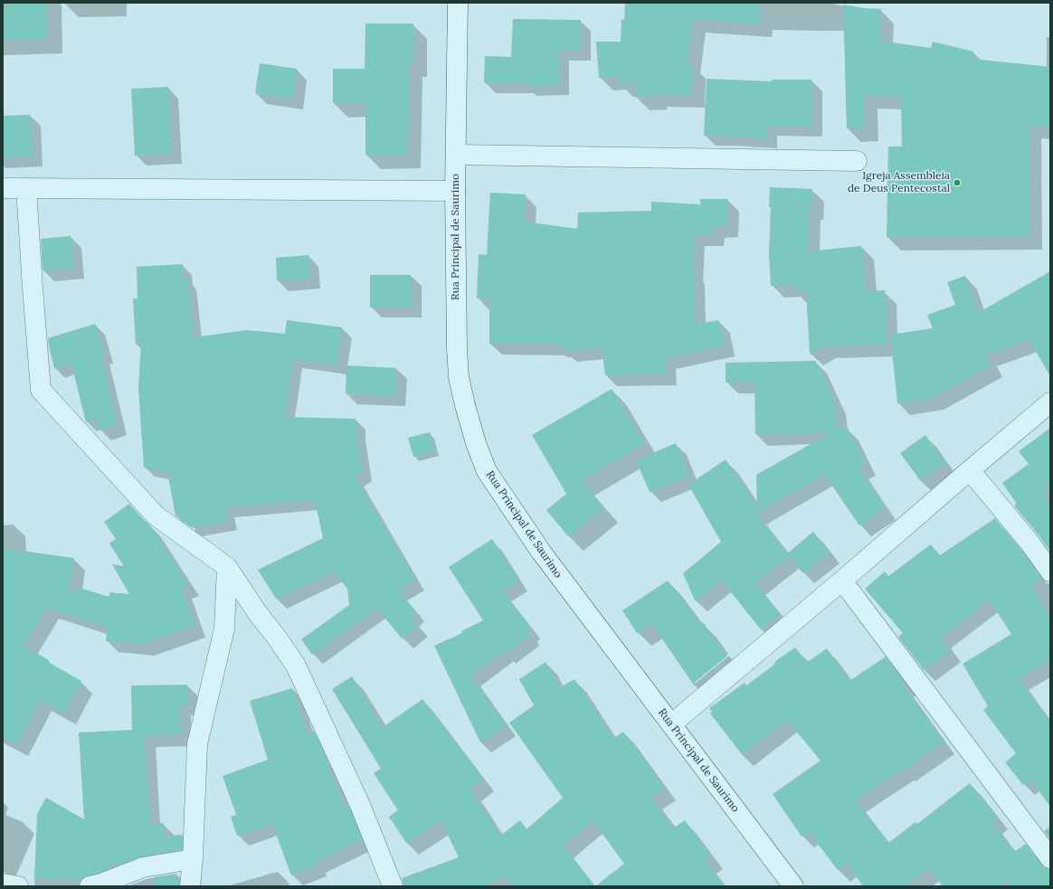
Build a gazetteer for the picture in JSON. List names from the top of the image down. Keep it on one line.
{"streets":{"street":["Rua Principal de Saurimo"]},"places":["Igreja Assembleia de Deus Pentecostal"]}
